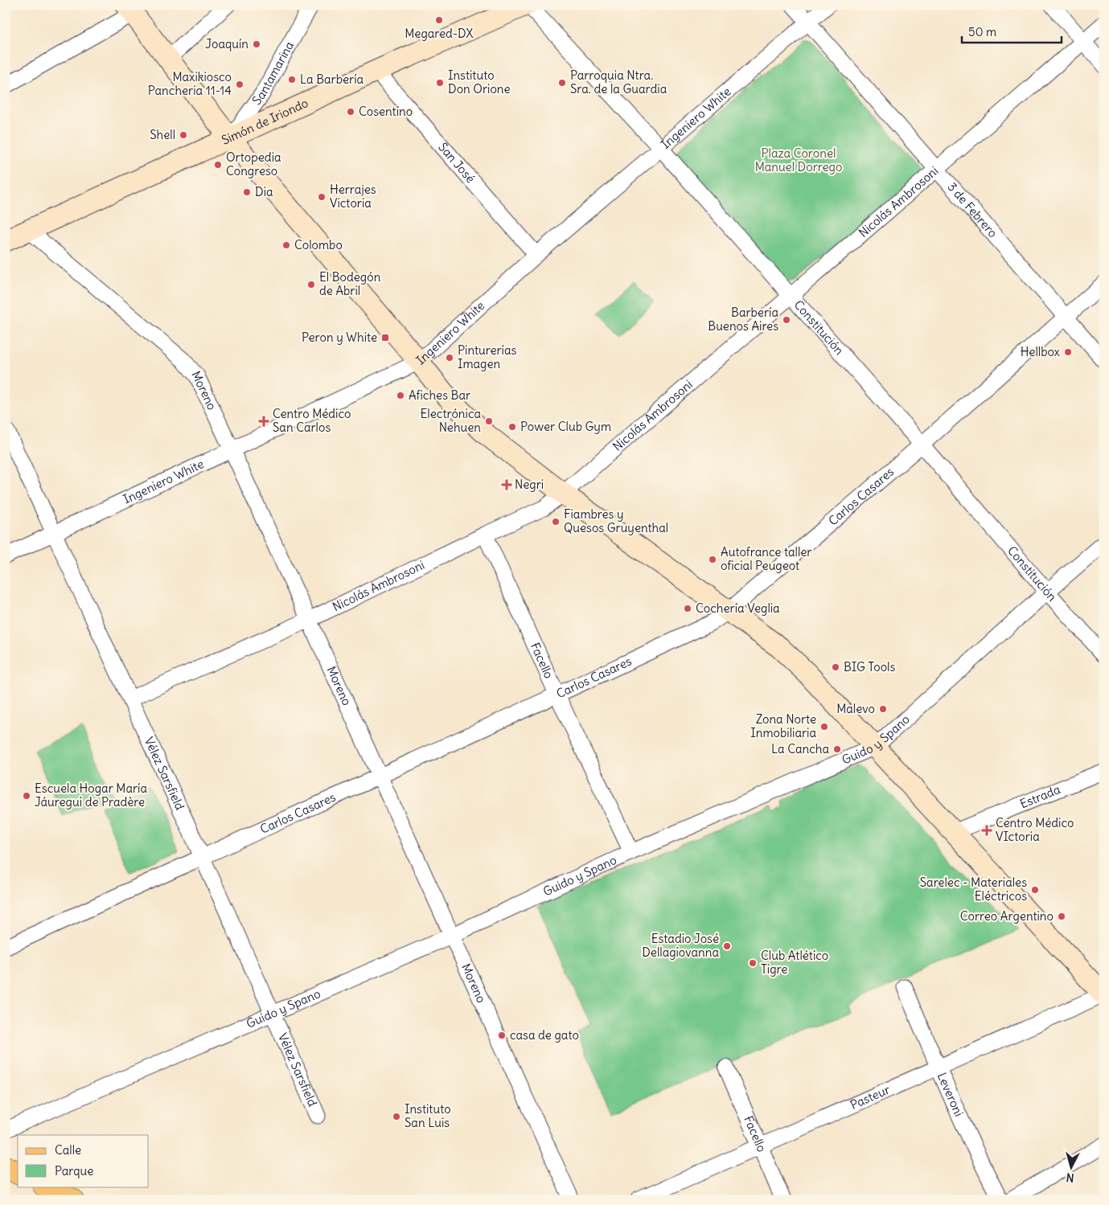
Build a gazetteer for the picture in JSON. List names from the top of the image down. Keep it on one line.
{"streets":{"main road":["Simón de Iriondo"],"street":["Santamarina","Ingeniero White","San José","Nicolás Ambrosoni","3 de Febrero","Constitución","Moreno","Carlos Casares","Facello","Guido y Spano","Vélez Sarsfield","Estrada","Leveroni","Pasteur"]},"crossings":[["Santamarina","Simón de Iriondo"],["Ingeniero White","San José"],["Ingeniero White","3 de Febrero"],["Ingeniero White","Constitución"],["Ingeniero White","Moreno"],["Ingeniero White","Vélez Sarsfield"],["Simón de Iriondo","San José"],["Simón de Iriondo","Constitución"],["Simón de Iriondo","Moreno"],["Nicolás Ambrosoni","3 de Febrero"],["Nicolás Ambrosoni","Constitución"],["Nicolás Ambrosoni","Moreno"],["Nicolás Ambrosoni","Facello"],["Nicolás Ambrosoni","Vélez Sarsfield"],["3 de Febrero","Carlos Casares"],["Constitución","Carlos Casares"],["Constitución","Guido y Spano"],["Moreno","Carlos Casares"],["Moreno","Guido y Spano"],["Carlos Casares","Facello"],["Carlos Casares","Vélez Sarsfield"],["Facello","Guido y Spano"],["Facello","Pasteur"],["Guido y Spano","Vélez Sarsfield"],["Leveroni","Pasteur"]],"parks":["Plaza Coronel Manuel Dorrego"],"places":{"other":["Megared-DX","Joaquín","La Barbería","Instituto Don Orione","Parroquia Ntra. Sra. de la Guardia","Maxikiosco Pancheria 11-14","Cosentino","Shell","Ortopedia Congreso","Dia","Herrajes Victoria","Colombo","El Bodegón de Abril","Barbería Buenos Aires","Hellbox","Pinturerías Imagen","Afiches Bar","Electrónica Nehuen","Power Club Gym","Fiambres y Quesos Gruyenthal","Autofrance taller oficial Peugeot","Cochería Veglia","BIG Tools","Malevo","Zona Norte Inmobiliaria","La Cancha","Escuela Hogar María Jáuregui de Pradère","Sarelec - Materiales Eléctricos","Correo Argentino","Estadio José Dellagiovanna","Club Atlético Tigre","casa de gato","Instituto San Luis"],"transit":["Peron y White"],"health":["Centro Médico San Carlos","Negri","Centro Médico VIctoria"]},"legend":["Calle","Parque"],"scale_bar":"50 m","north":"bottom"}
